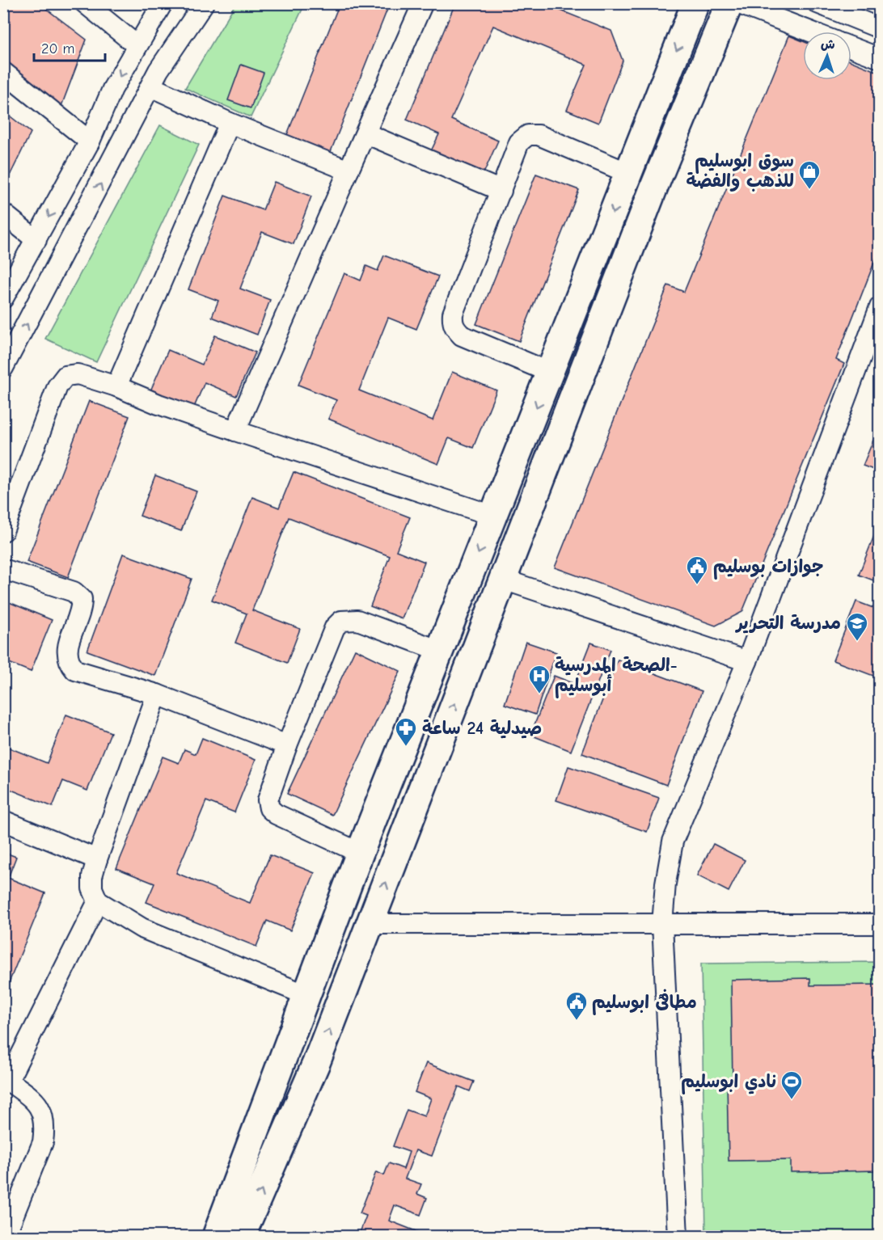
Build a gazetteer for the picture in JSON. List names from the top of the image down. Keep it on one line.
{"places":{"shop":["سوق ابوسليم للذهب والفضة"],"public building":["جوازات بوسليم","مطافئ ابوسليم"],"school or university":["مدرسة التحرير"],"hospital":["الصحة المدرسية- أبوسليم"],"pharmacy":["صيدلية 24 ساعة"],"sports":["نادي ابوسليم"]},"scale_bar":"20 m","north":"top"}
